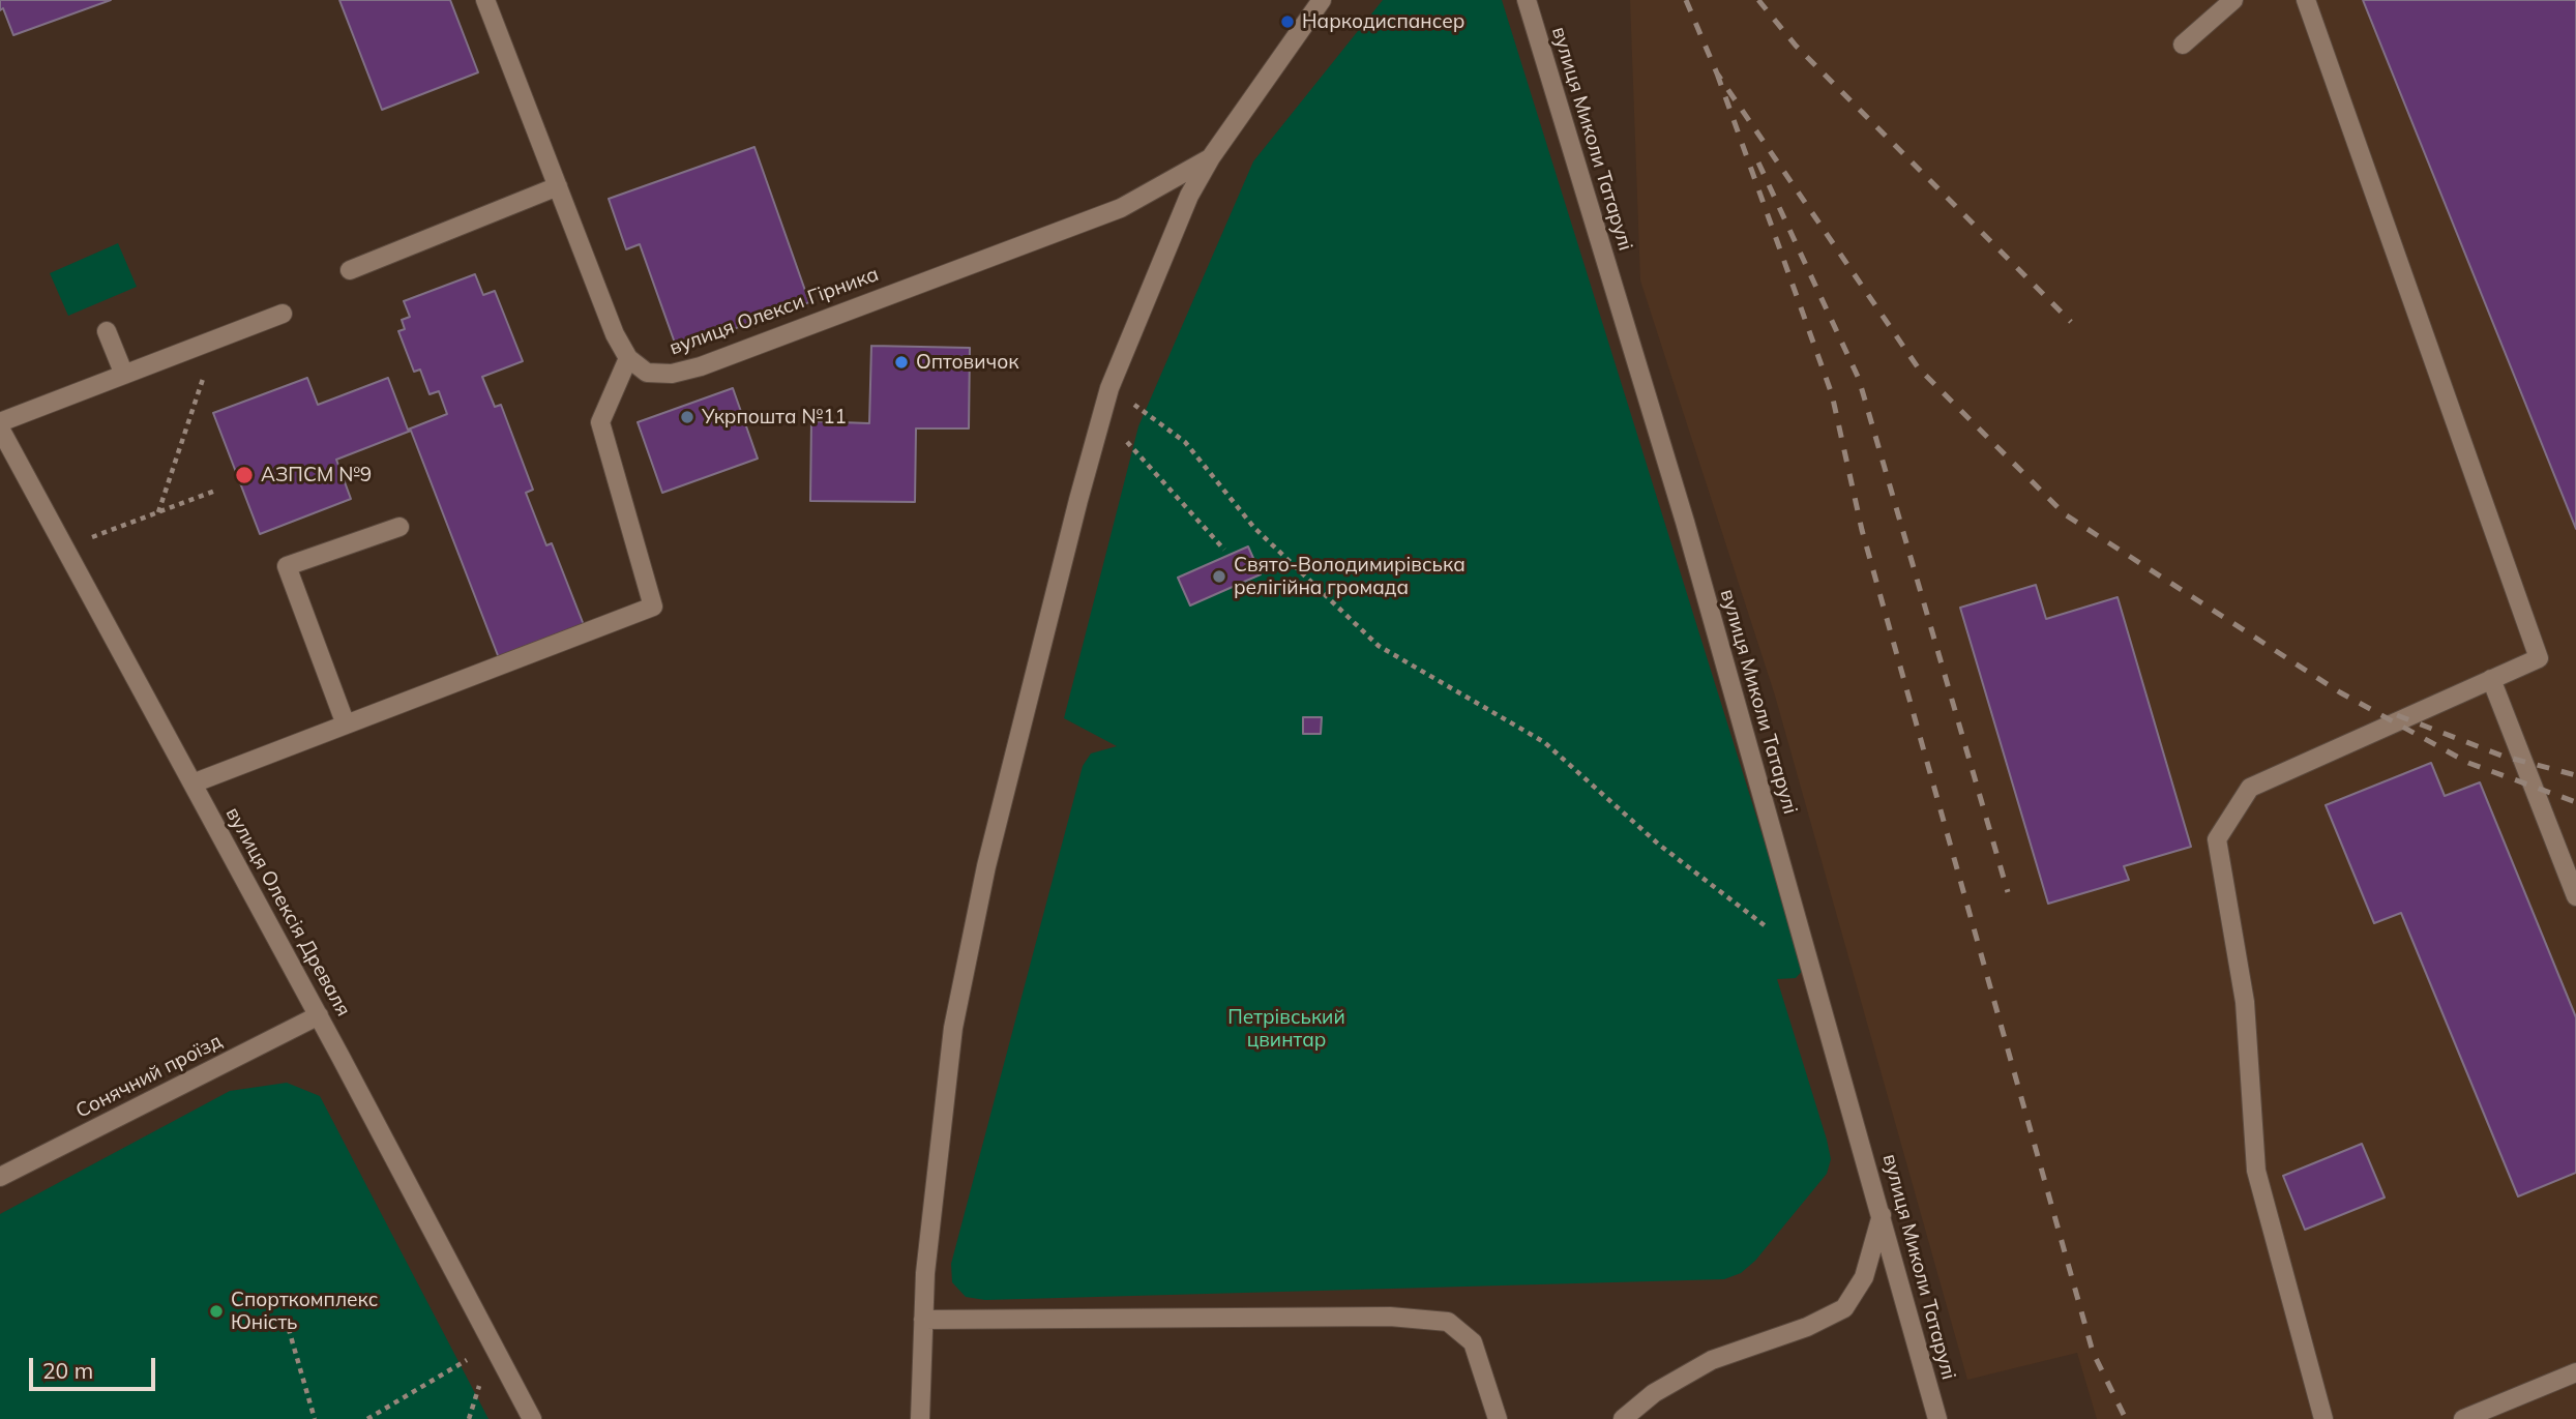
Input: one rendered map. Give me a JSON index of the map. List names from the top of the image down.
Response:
{
  "streets": {
    "street": [
      "вулиця Миколи Татарулі",
      "вулиця Олекси Гірника",
      "вулиця Олексія Древаля",
      "Сонячний проїзд"
    ]
  },
  "crossings": [
    ["вулиця Олексія Древаля", "Сонячний проїзд"]
  ],
  "parks": ["Петрівський цвинтар"],
  "places": [
    "Наркодиспансер",
    "Оптовичок",
    "Укрпошта №11",
    "АЗПСМ №9",
    "Свято-Володимирівська релігійна громада",
    "Cпорткомплекс Юність"
  ],
  "scale_bar": "20 m"
}
